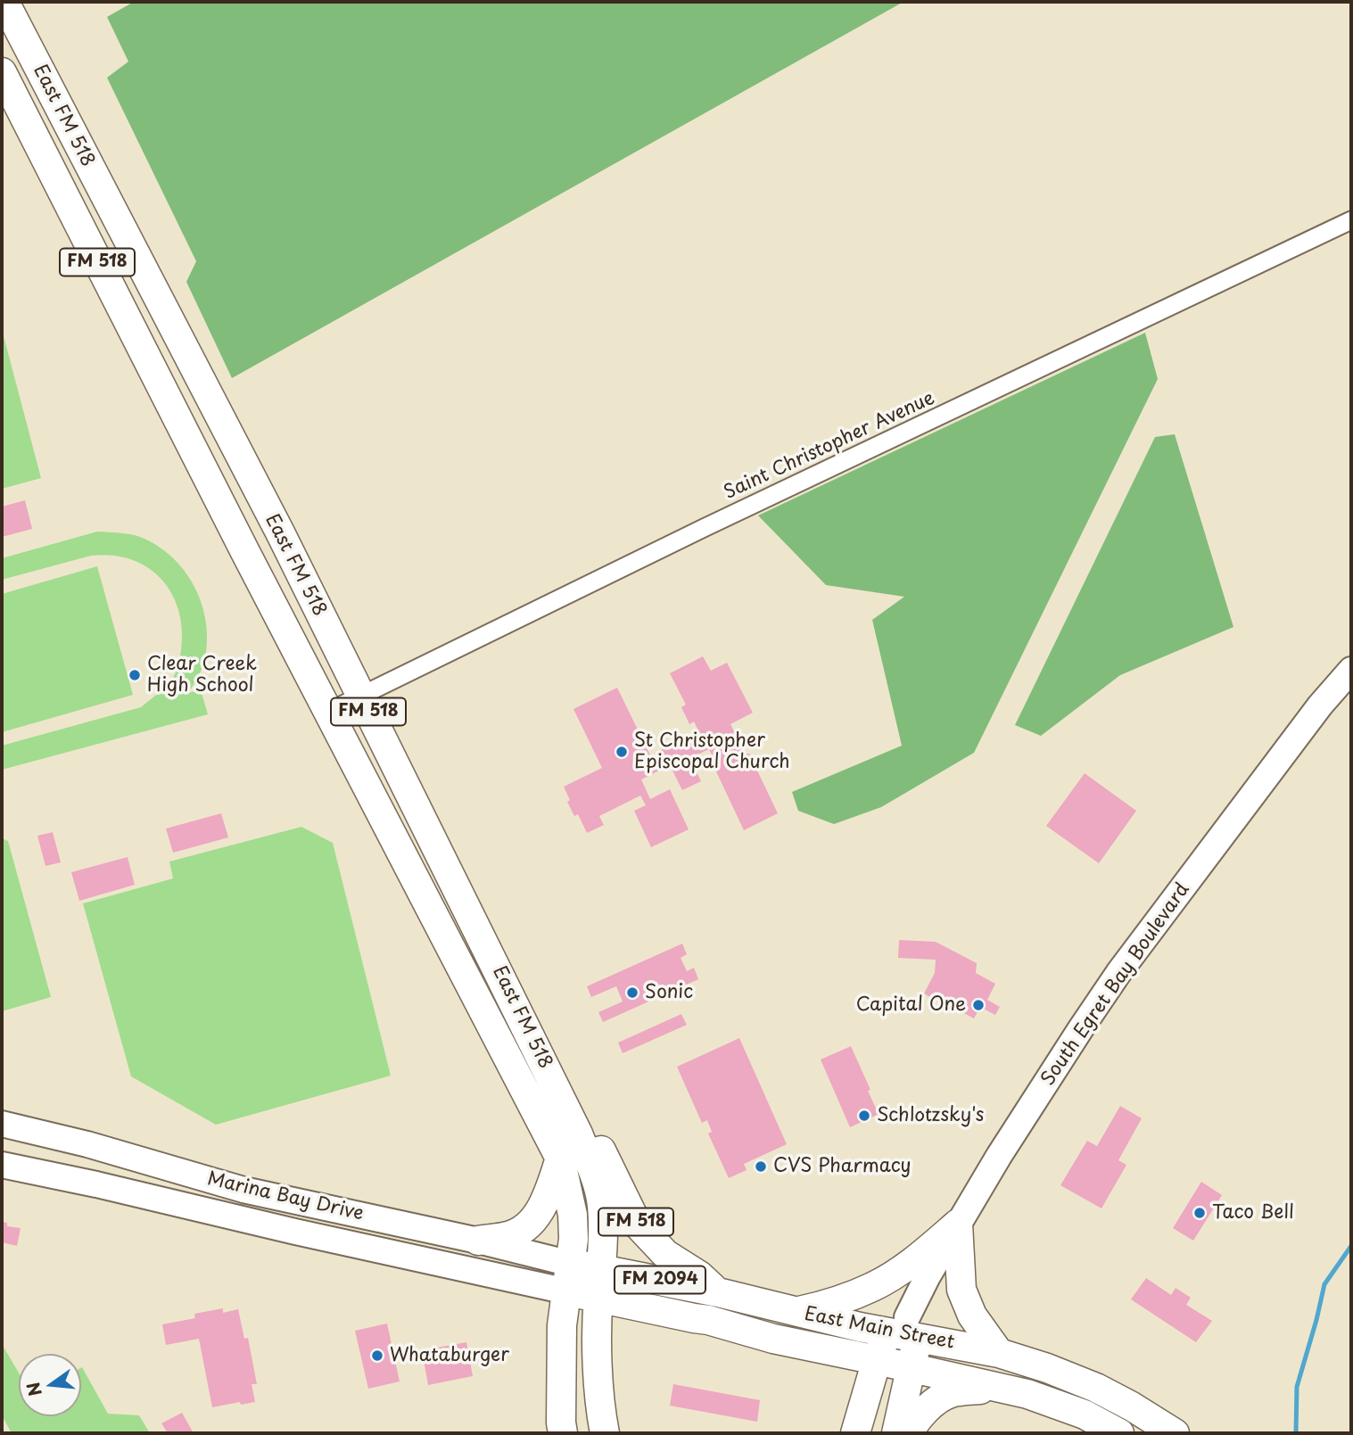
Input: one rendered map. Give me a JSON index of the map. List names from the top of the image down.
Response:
{
  "streets": {
    "main road": [
      "East FM 518",
      "FM 518",
      "South Egret Bay Boulevard",
      "Marina Bay Drive",
      "FM 2094",
      "East Main Street"
    ],
    "street": ["Saint Christopher Avenue"]
  },
  "crossings": [
    ["East FM 518", "FM 518"],
    ["East FM 518", "Saint Christopher Avenue"],
    ["East FM 518", "East Main Street"],
    ["FM 518", "Marina Bay Drive"],
    ["FM 518", "East Main Street"],
    ["South Egret Bay Boulevard", "East Main Street"],
    ["Marina Bay Drive", "East Main Street"]
  ],
  "places": [
    "Clear Creek High School",
    "St Christopher Episcopal Church",
    "Sonic",
    "Capital One",
    "Schlotzsky's",
    "CVS Pharmacy",
    "Taco Bell",
    "Whataburger"
  ],
  "north": "left"
}
